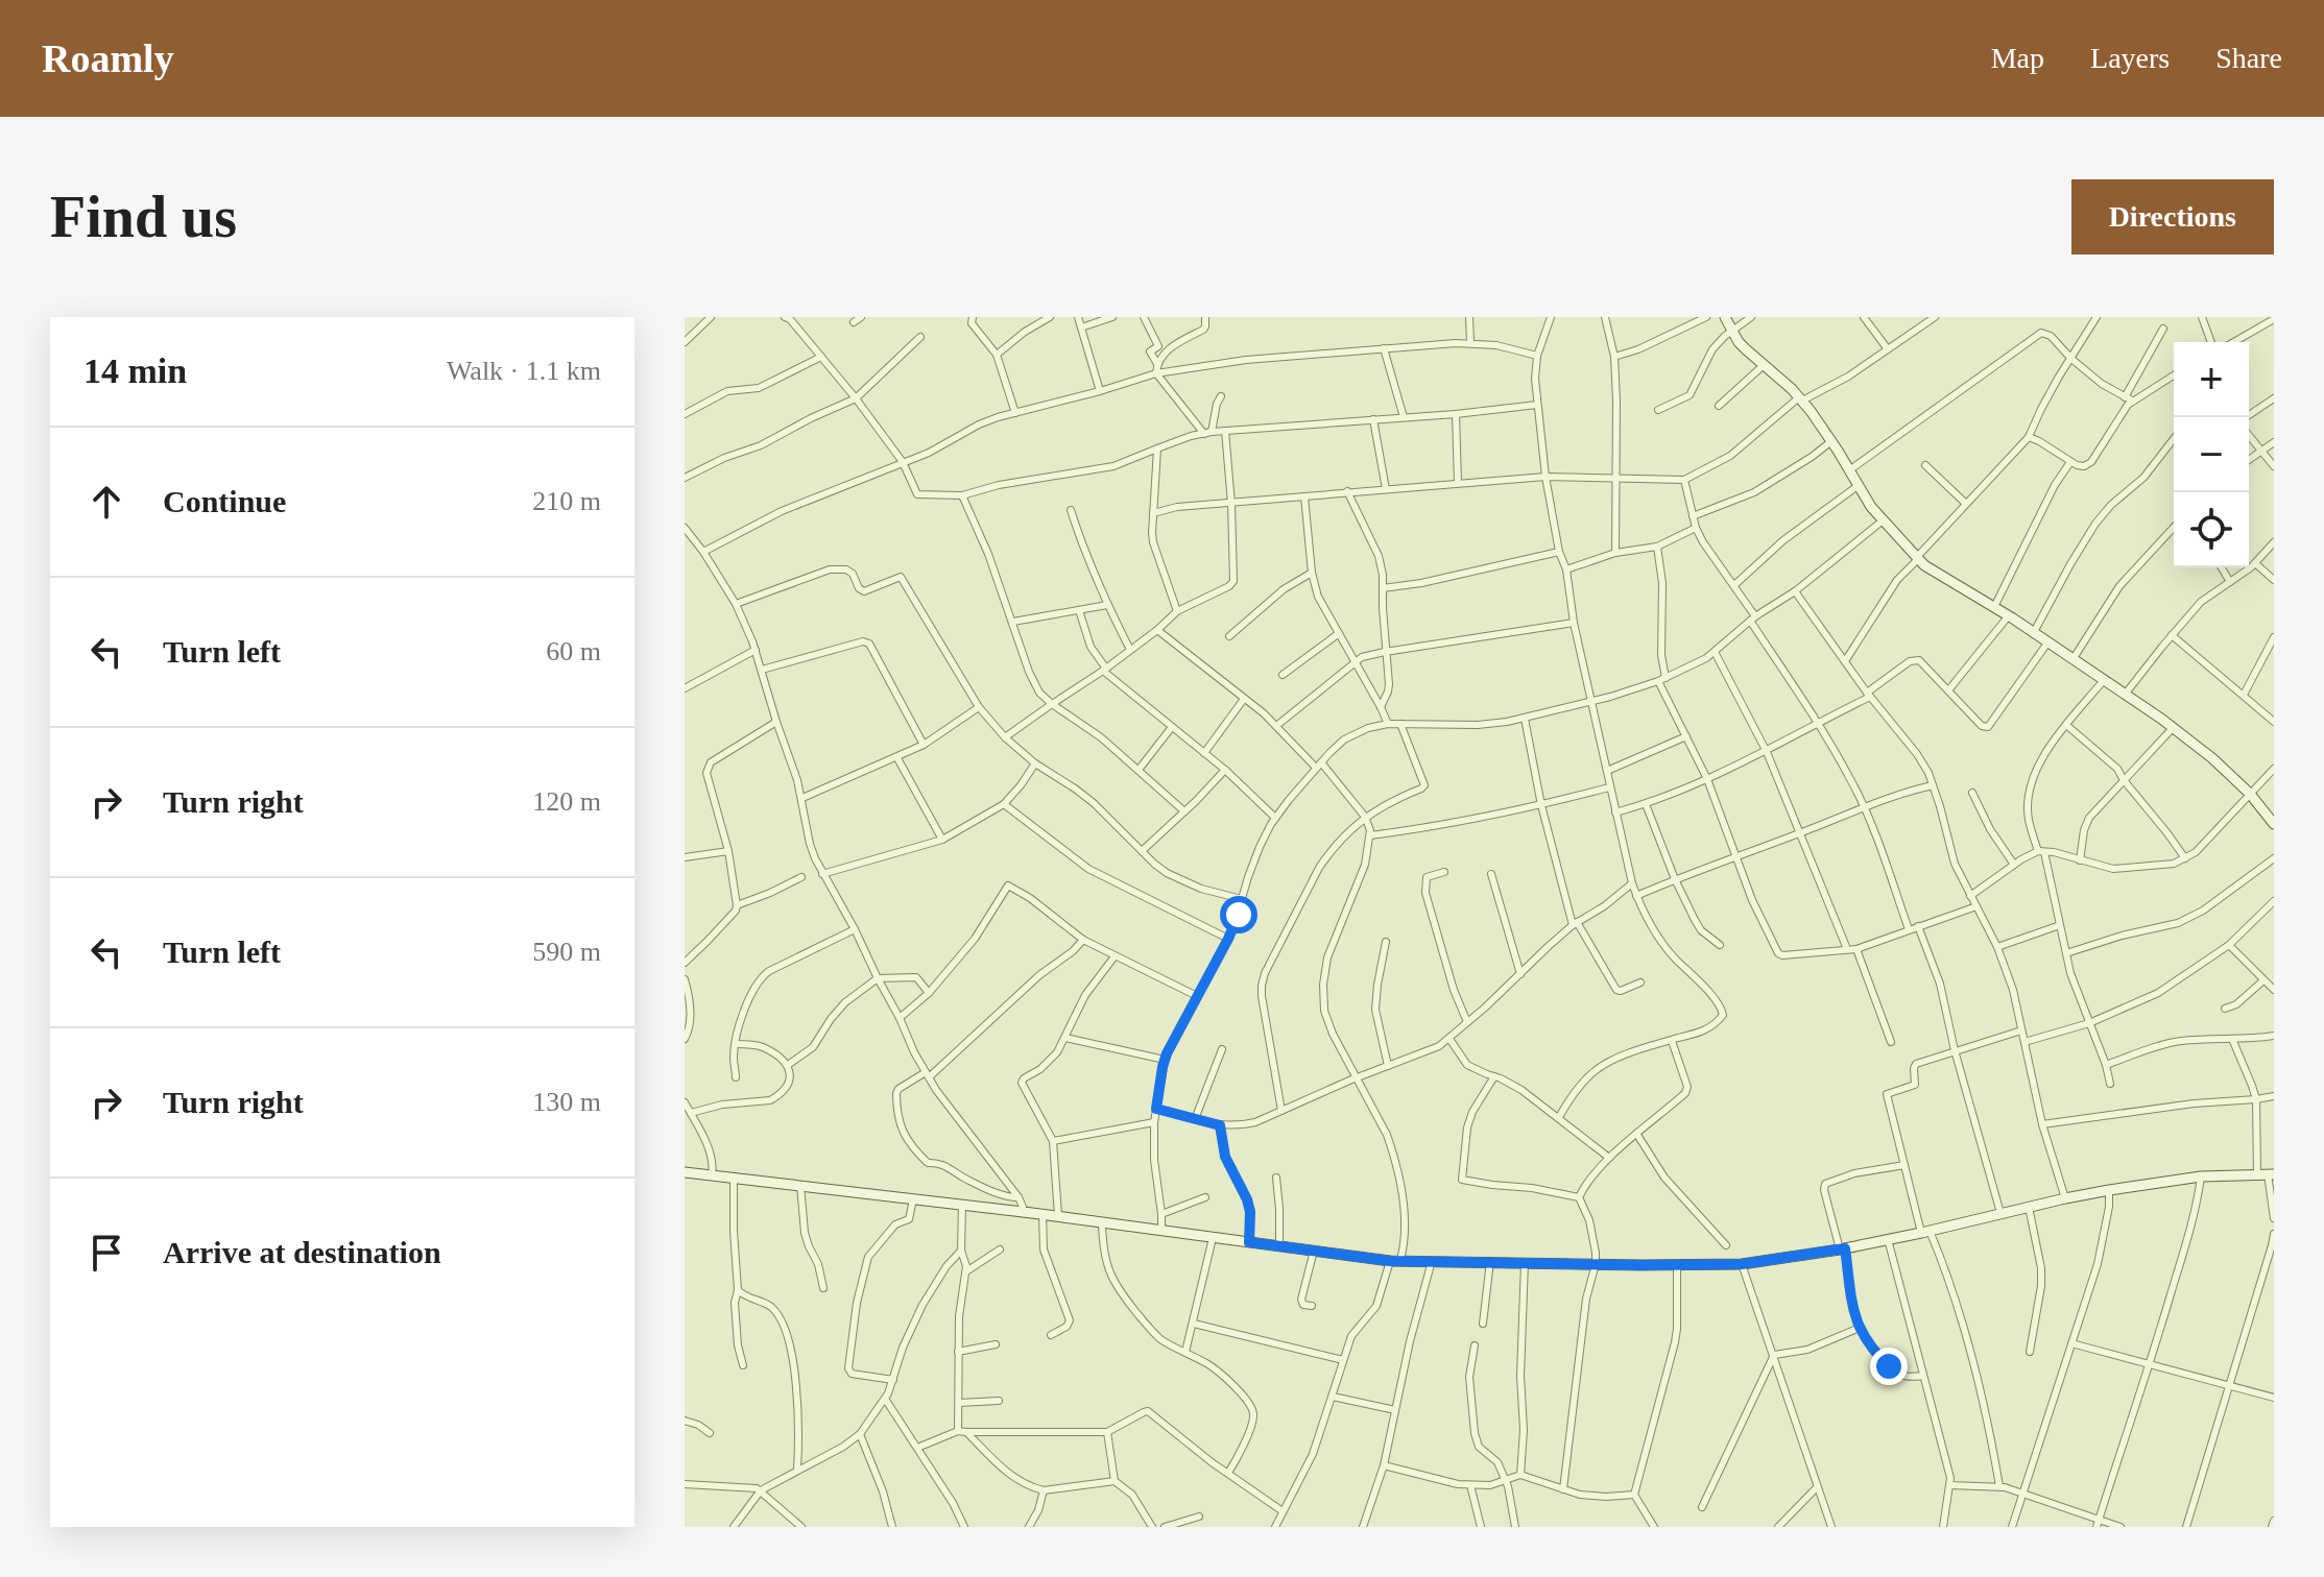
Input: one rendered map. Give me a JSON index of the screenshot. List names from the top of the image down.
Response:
{
  "page": {
    "header": "Roamly",
    "nav": ["Map", "Layers", "Share"],
    "buttons": "Directions",
    "title": "Find us",
    "heading": ["14 min", "Walk · 1.1 km"],
    "map_buttons": ["+", "−"],
    "list": [
      ["Continue", "210 m"],
      ["Turn left", "60 m"],
      ["Turn right", "120 m"],
      ["Turn left", "590 m"],
      ["Turn right", "130 m"],
      "Arrive at destination"
    ]
  }
}
